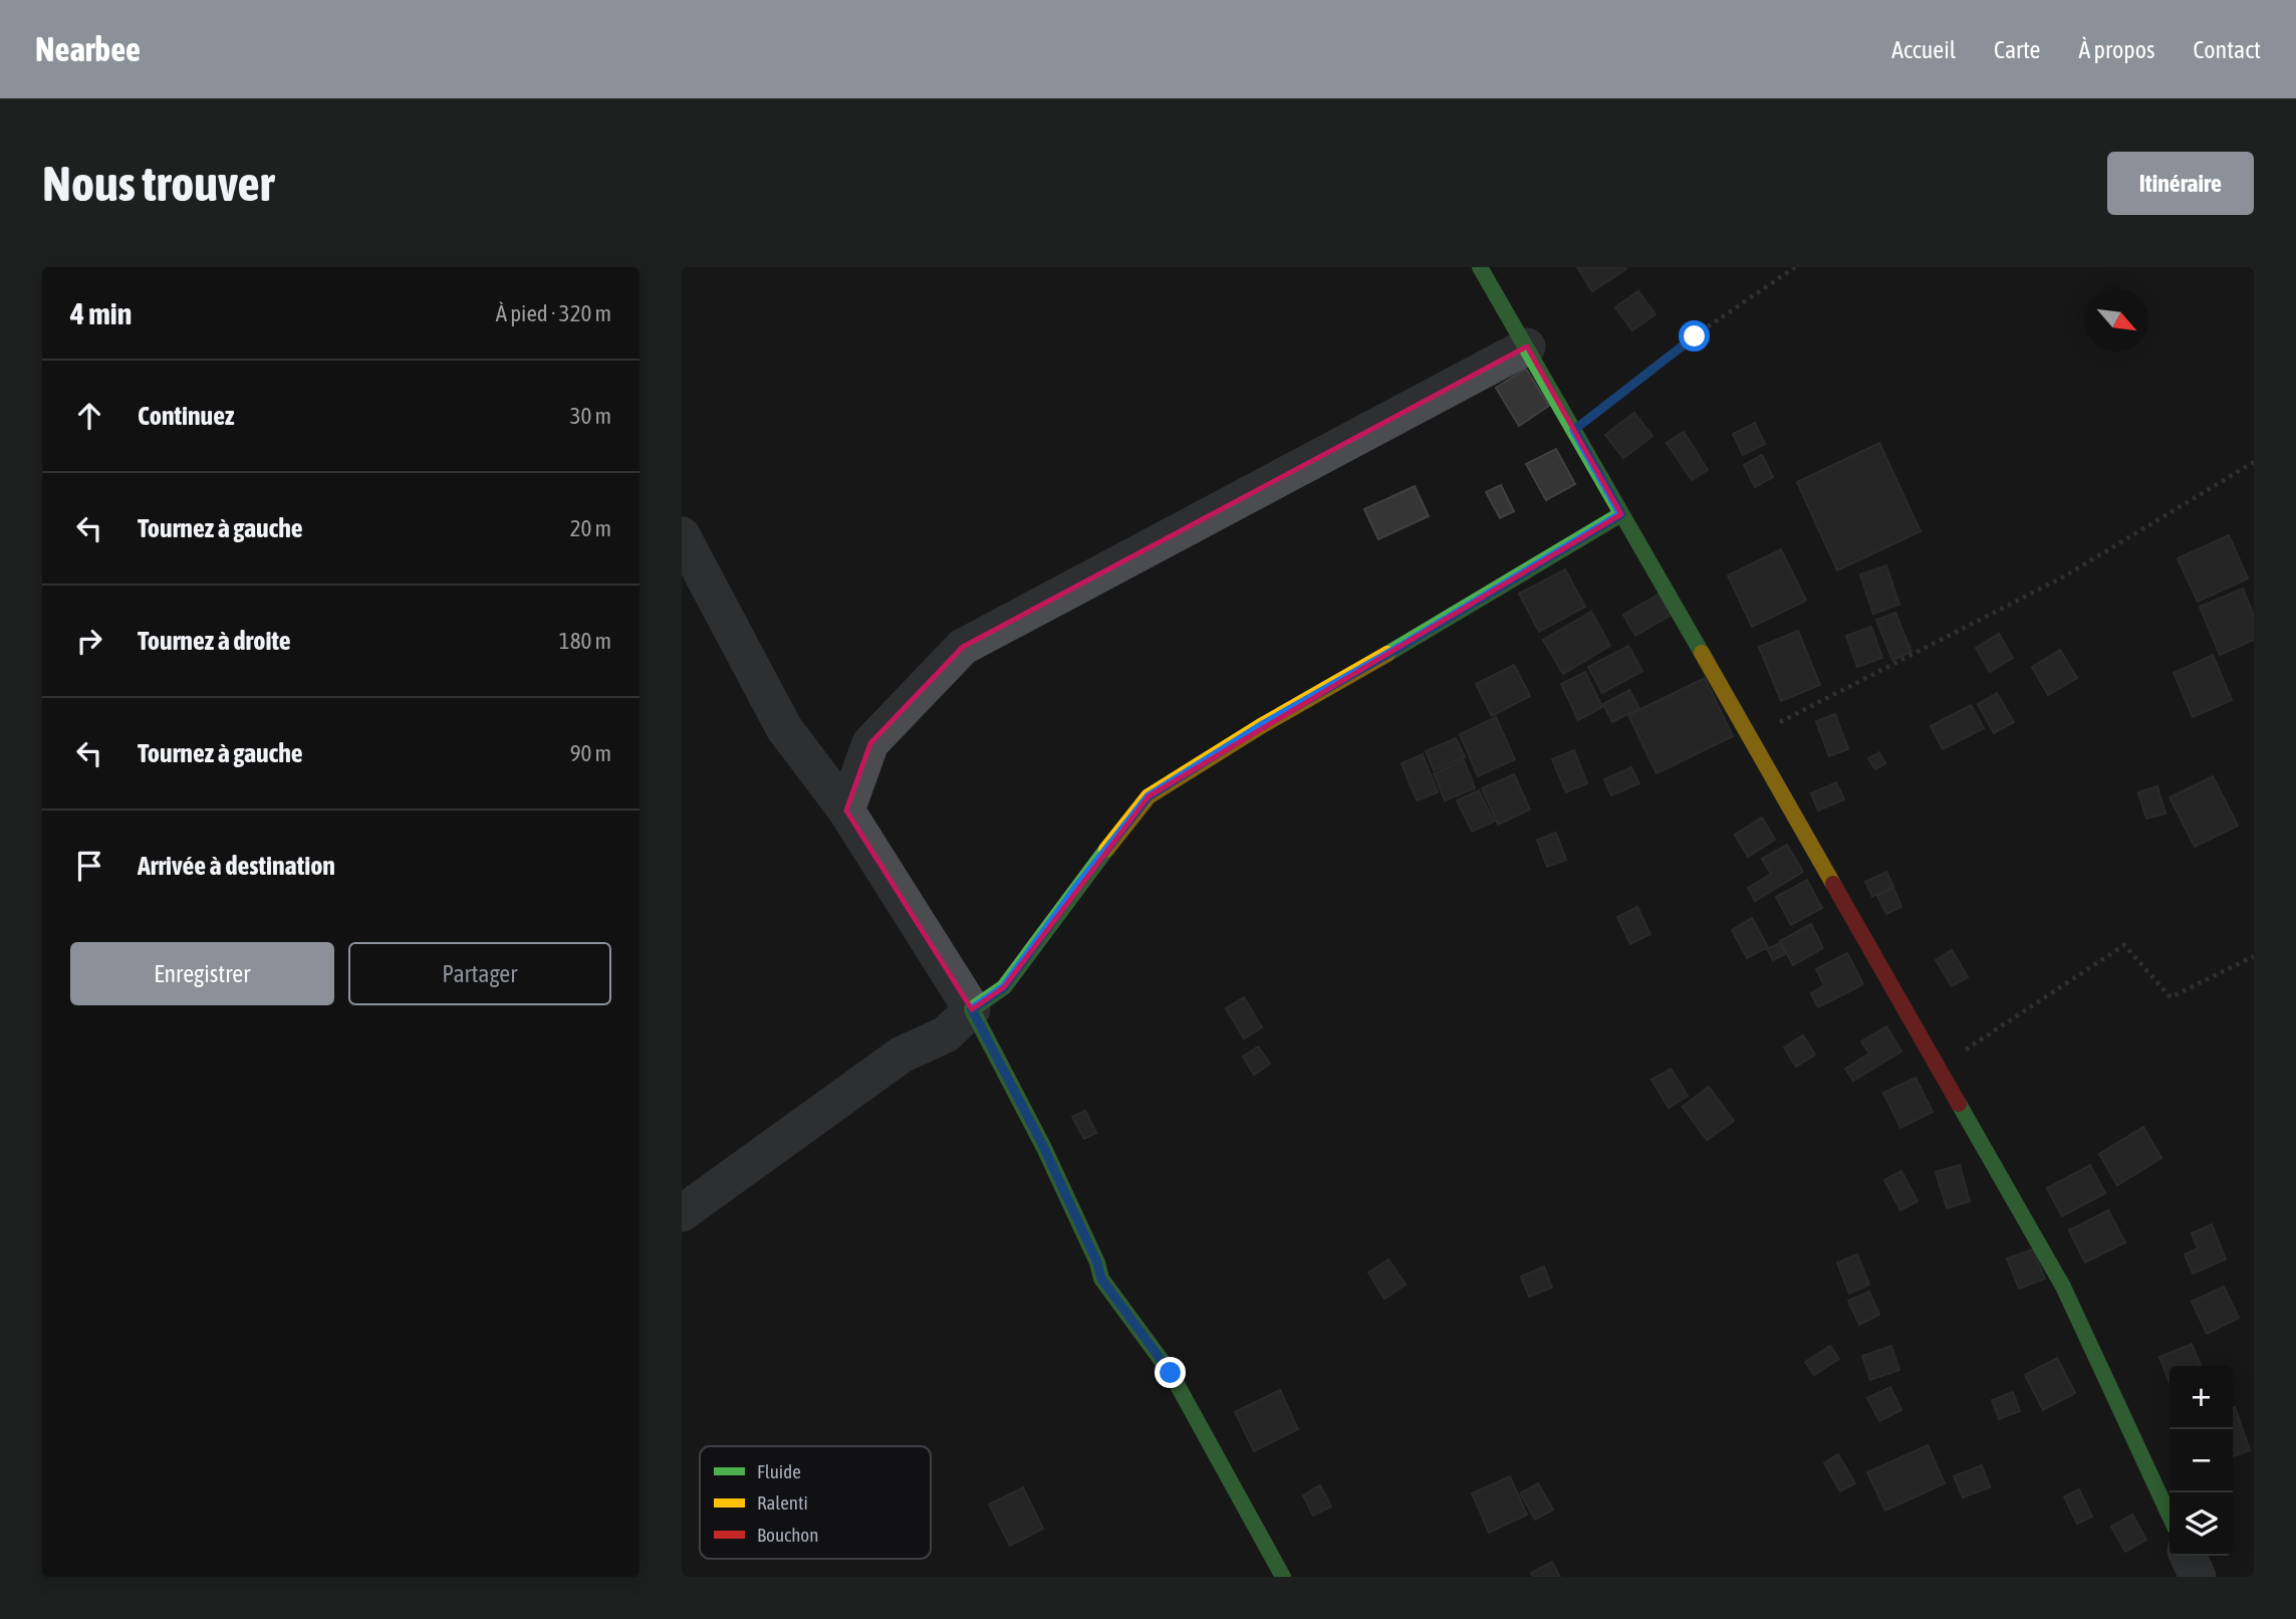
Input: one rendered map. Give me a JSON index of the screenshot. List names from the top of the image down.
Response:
{
  "legend": ["Fluide", "Ralenti", "Bouchon"],
  "north": "bottom right",
  "page": {
    "header": "Nearbee",
    "nav": [
      "Accueil",
      "Carte",
      "À propos",
      "Contact"
    ],
    "buttons": [
      "Itinéraire",
      ["Enregistrer", "Partager"]
    ],
    "title": "Nous trouver",
    "heading": ["4 min", "À pied · 320 m"],
    "list": [
      ["Continuez", "30 m"],
      ["Tournez à gauche", "20 m"],
      ["Tournez à droite", "180 m"],
      ["Tournez à gauche", "90 m"],
      "Arrivée à destination"
    ],
    "map_buttons": ["+", "−"]
  }
}
